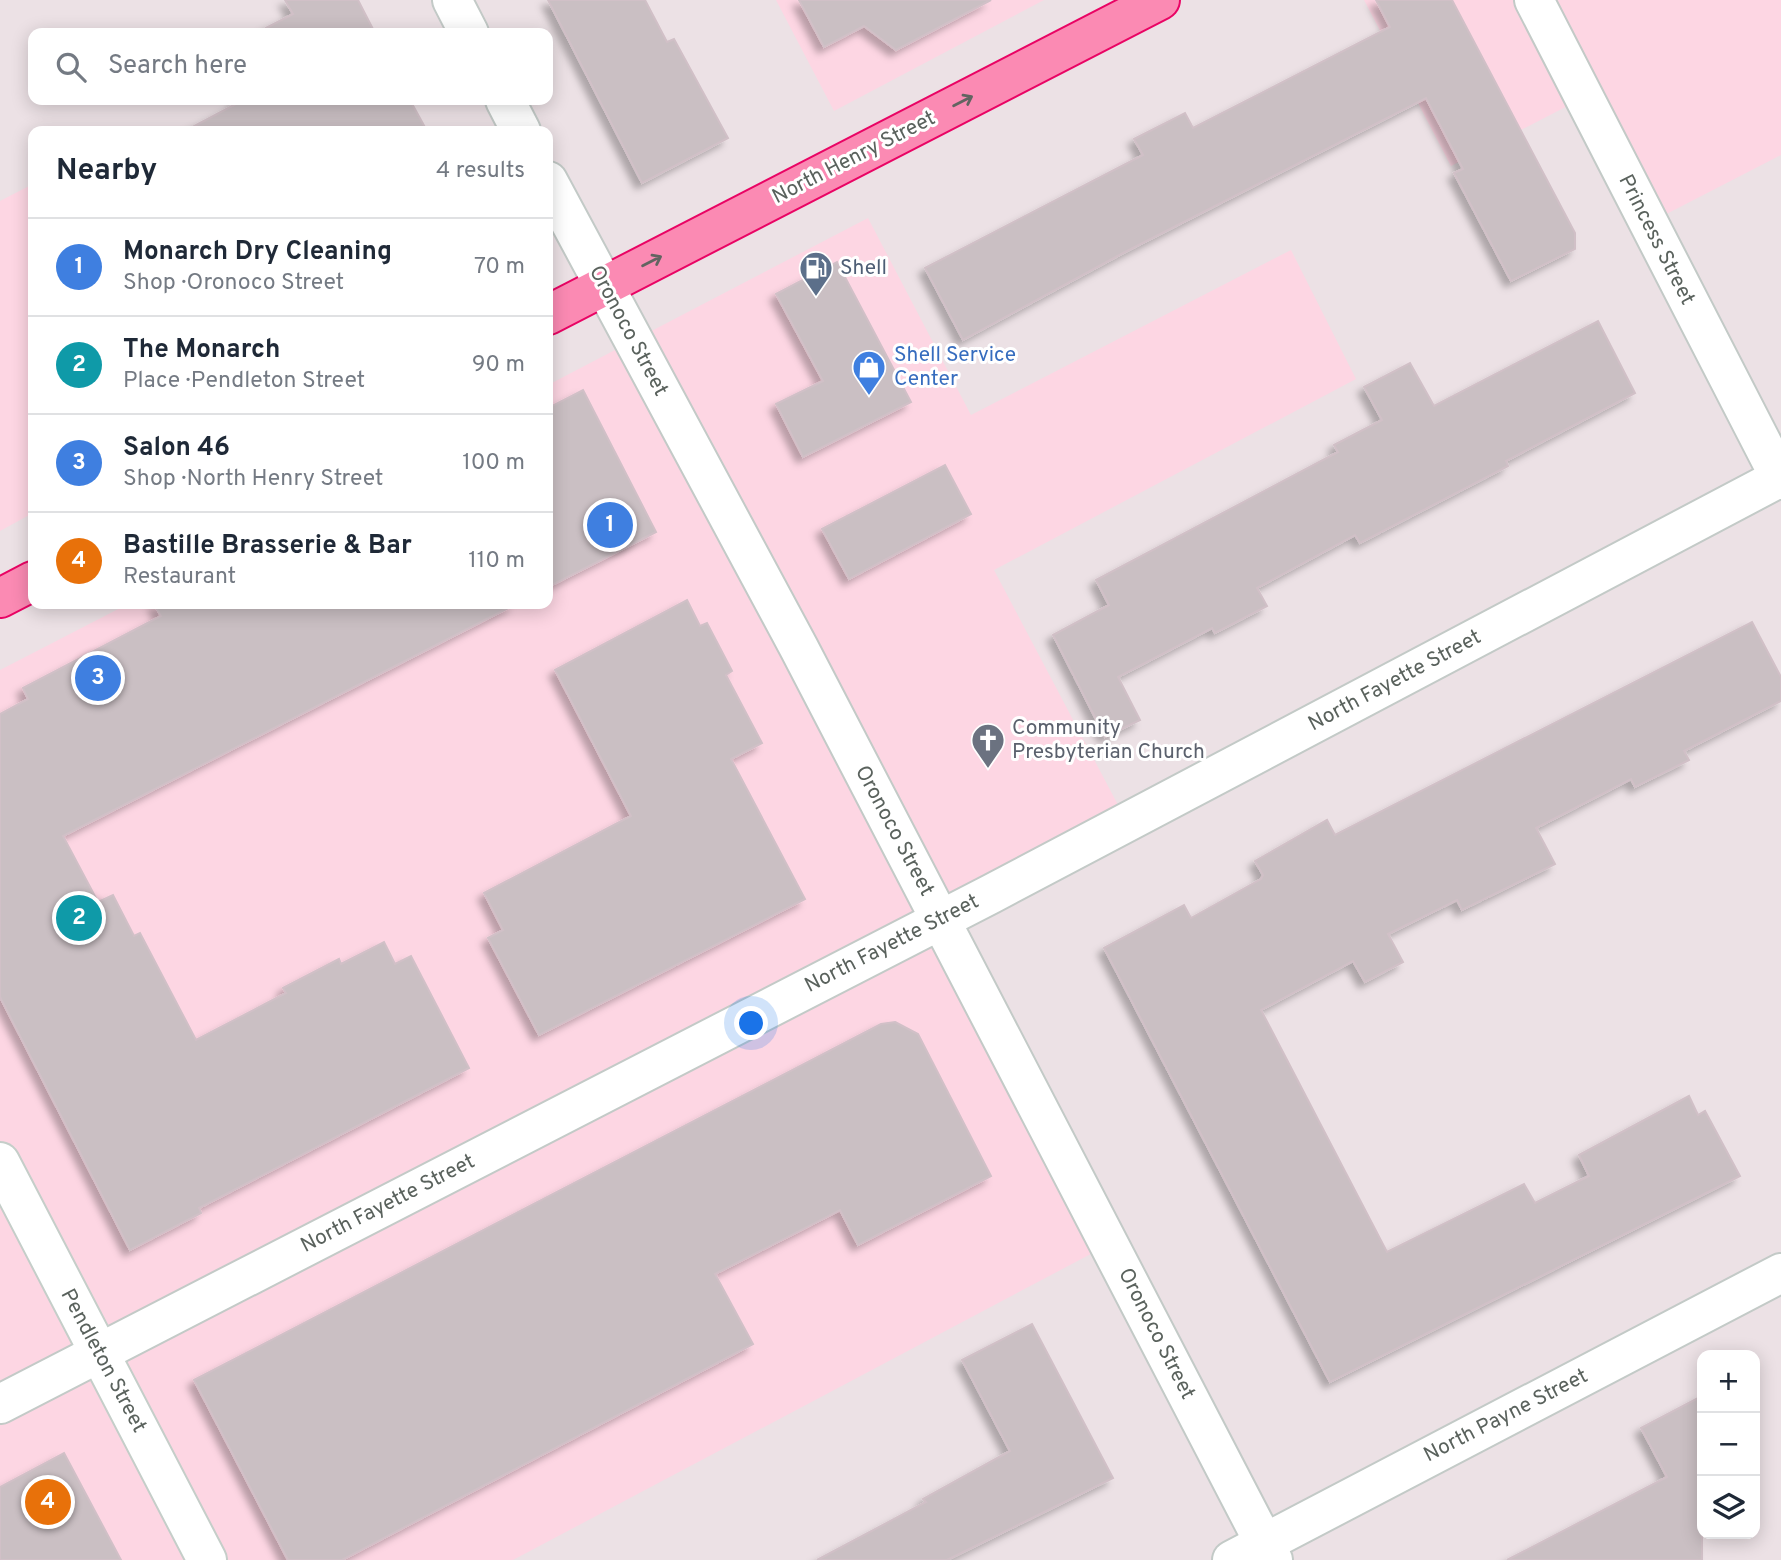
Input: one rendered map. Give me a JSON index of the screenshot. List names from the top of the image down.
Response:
{
  "streets": {
    "highway": ["North Henry Street"],
    "street": [
      "Princess Street",
      "Oronoco Street",
      "North Fayette Street",
      "Pendleton Street",
      "North Payne Street"
    ]
  },
  "crossings": [
    ["North Henry Street", "Oronoco Street"],
    ["Princess Street", "North Fayette Street"],
    ["Oronoco Street", "North Fayette Street"],
    ["Oronoco Street", "North Payne Street"],
    ["North Fayette Street", "Pendleton Street"]
  ],
  "one_way": ["North Henry Street"],
  "places": {
    "fuel station": ["Shell"],
    "shop": ["Shell Service Center"],
    "church": ["Community Presbyterian Church"]
  },
  "page": {
    "search": "Search here",
    "heading": ["Nearby", "4 results"],
    "list": [
      {
        "mark": "1",
        "name": "Monarch Dry Cleaning",
        "note": "Shop · Oronoco Street",
        "value": "70 m"
      },
      {
        "mark": "2",
        "name": "The Monarch",
        "note": "Place · Pendleton Street",
        "value": "90 m"
      },
      {
        "mark": "3",
        "name": "Salon 46",
        "note": "Shop · North Henry Street",
        "value": "100 m"
      },
      {
        "mark": "4",
        "name": "Bastille Brasserie & Bar",
        "note": "Restaurant",
        "value": "110 m"
      }
    ],
    "pins": [
      "1",
      "3",
      "2",
      "4"
    ],
    "map_buttons": ["+", "−"]
  }
}
